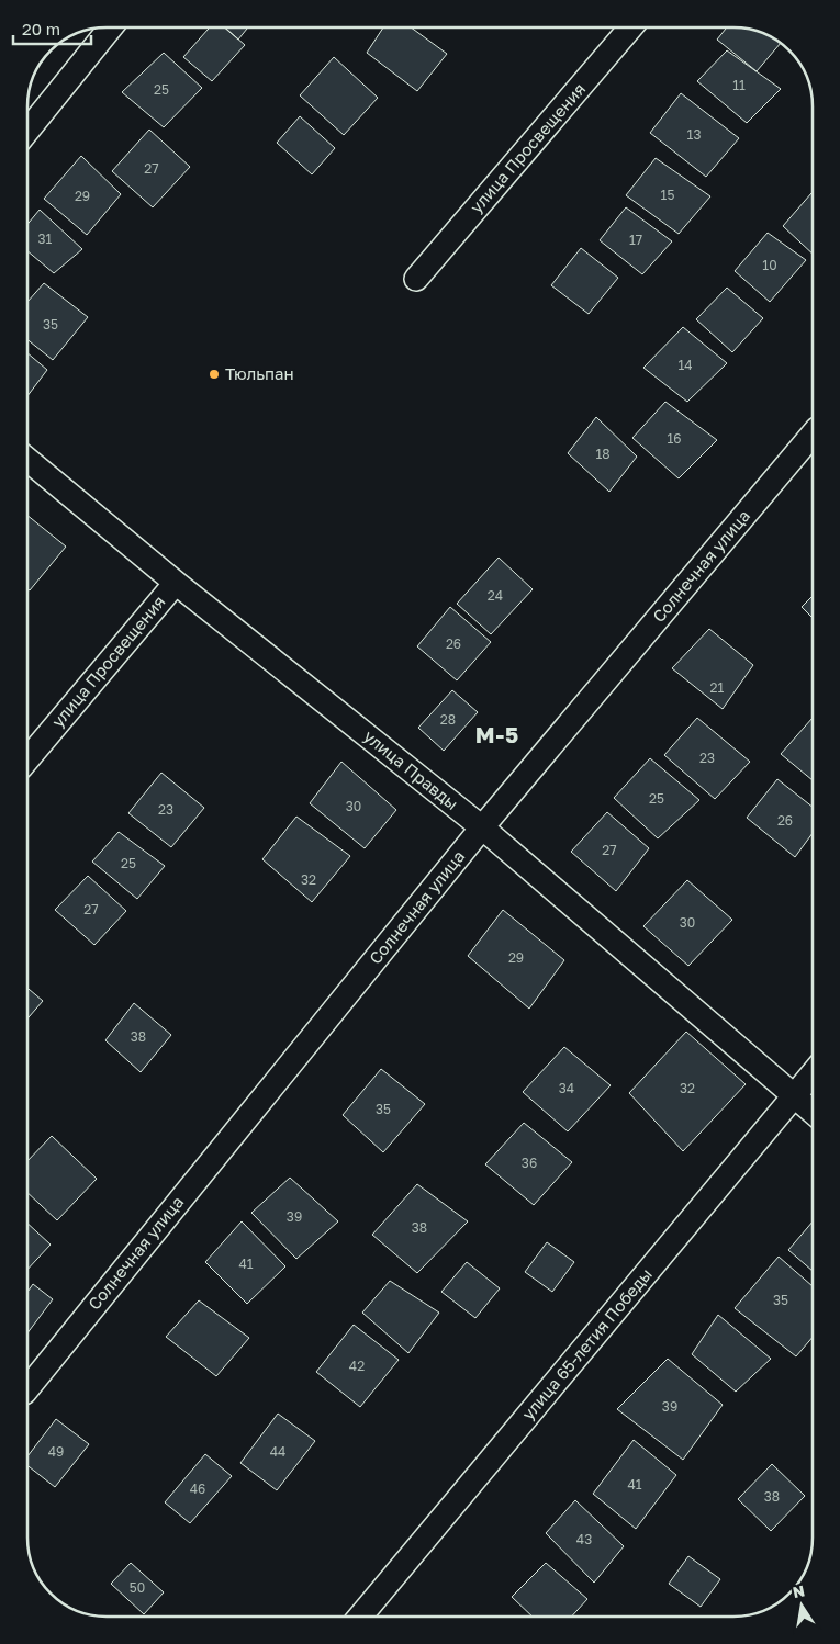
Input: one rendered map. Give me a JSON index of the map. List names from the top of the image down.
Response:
{
  "streets": {
    "street": [
      "улица Просвещения",
      "Солнечная улица",
      "улица Правды",
      "улица 65-летия Победы"
    ]
  },
  "crossings": [
    ["улица Просвещения", "улица Правды"],
    ["Солнечная улица", "улица Правды"],
    ["улица Правды", "улица 65-летия Победы"]
  ],
  "districts": ["М-5"],
  "places": ["Тюльпан"],
  "house_numbers": [
    "11",
    "25",
    "13",
    "27",
    "15",
    "29",
    "31",
    "17",
    "10",
    "35",
    "14",
    "16",
    "18",
    "24",
    "26",
    "21",
    "28",
    "23",
    "25",
    "30",
    "23",
    "26",
    "27",
    "25",
    "32",
    "27",
    "30",
    "29",
    "38",
    "34",
    "32",
    "35",
    "36",
    "39",
    "38",
    "41",
    "35",
    "42",
    "39",
    "49",
    "44",
    "41",
    "46",
    "38",
    "43",
    "50"
  ],
  "scale_bar": "20 m",
  "north": "top"
}
